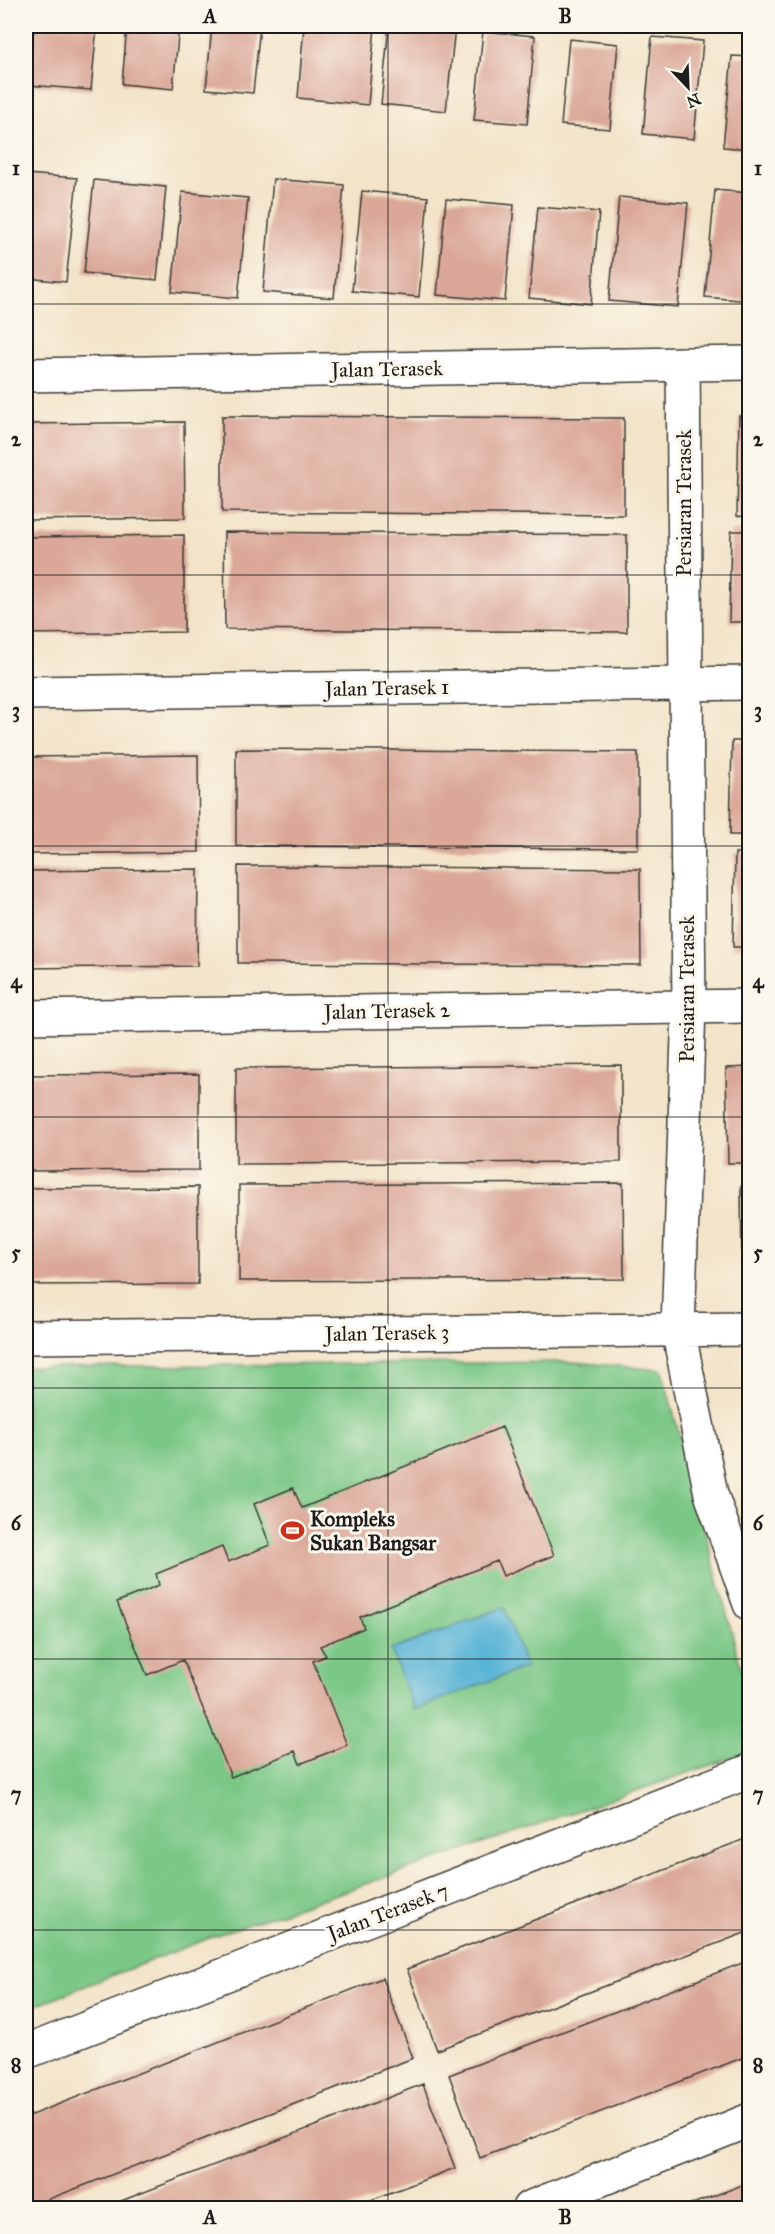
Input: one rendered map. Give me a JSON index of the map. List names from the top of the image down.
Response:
{
  "streets": {
    "street": [
      "Jalan Terasek",
      "Persiaran Terasek",
      "Jalan Terasek 1",
      "Jalan Terasek 2",
      "Jalan Terasek 3",
      "Jalan Terasek 7"
    ]
  },
  "crossings": [
    ["Jalan Terasek", "Persiaran Terasek"],
    ["Persiaran Terasek", "Jalan Terasek 1"],
    ["Persiaran Terasek", "Jalan Terasek 2"],
    ["Persiaran Terasek", "Jalan Terasek 3"]
  ],
  "places": {
    "sports": ["Kompleks Sukan Bangsar"]
  },
  "north": "bottom right",
  "grid": {
    "columns": ["A", "B"],
    "rows": [
      "1",
      "2",
      "3",
      "4",
      "5",
      "6",
      "7",
      "8"
    ]
  }
}
